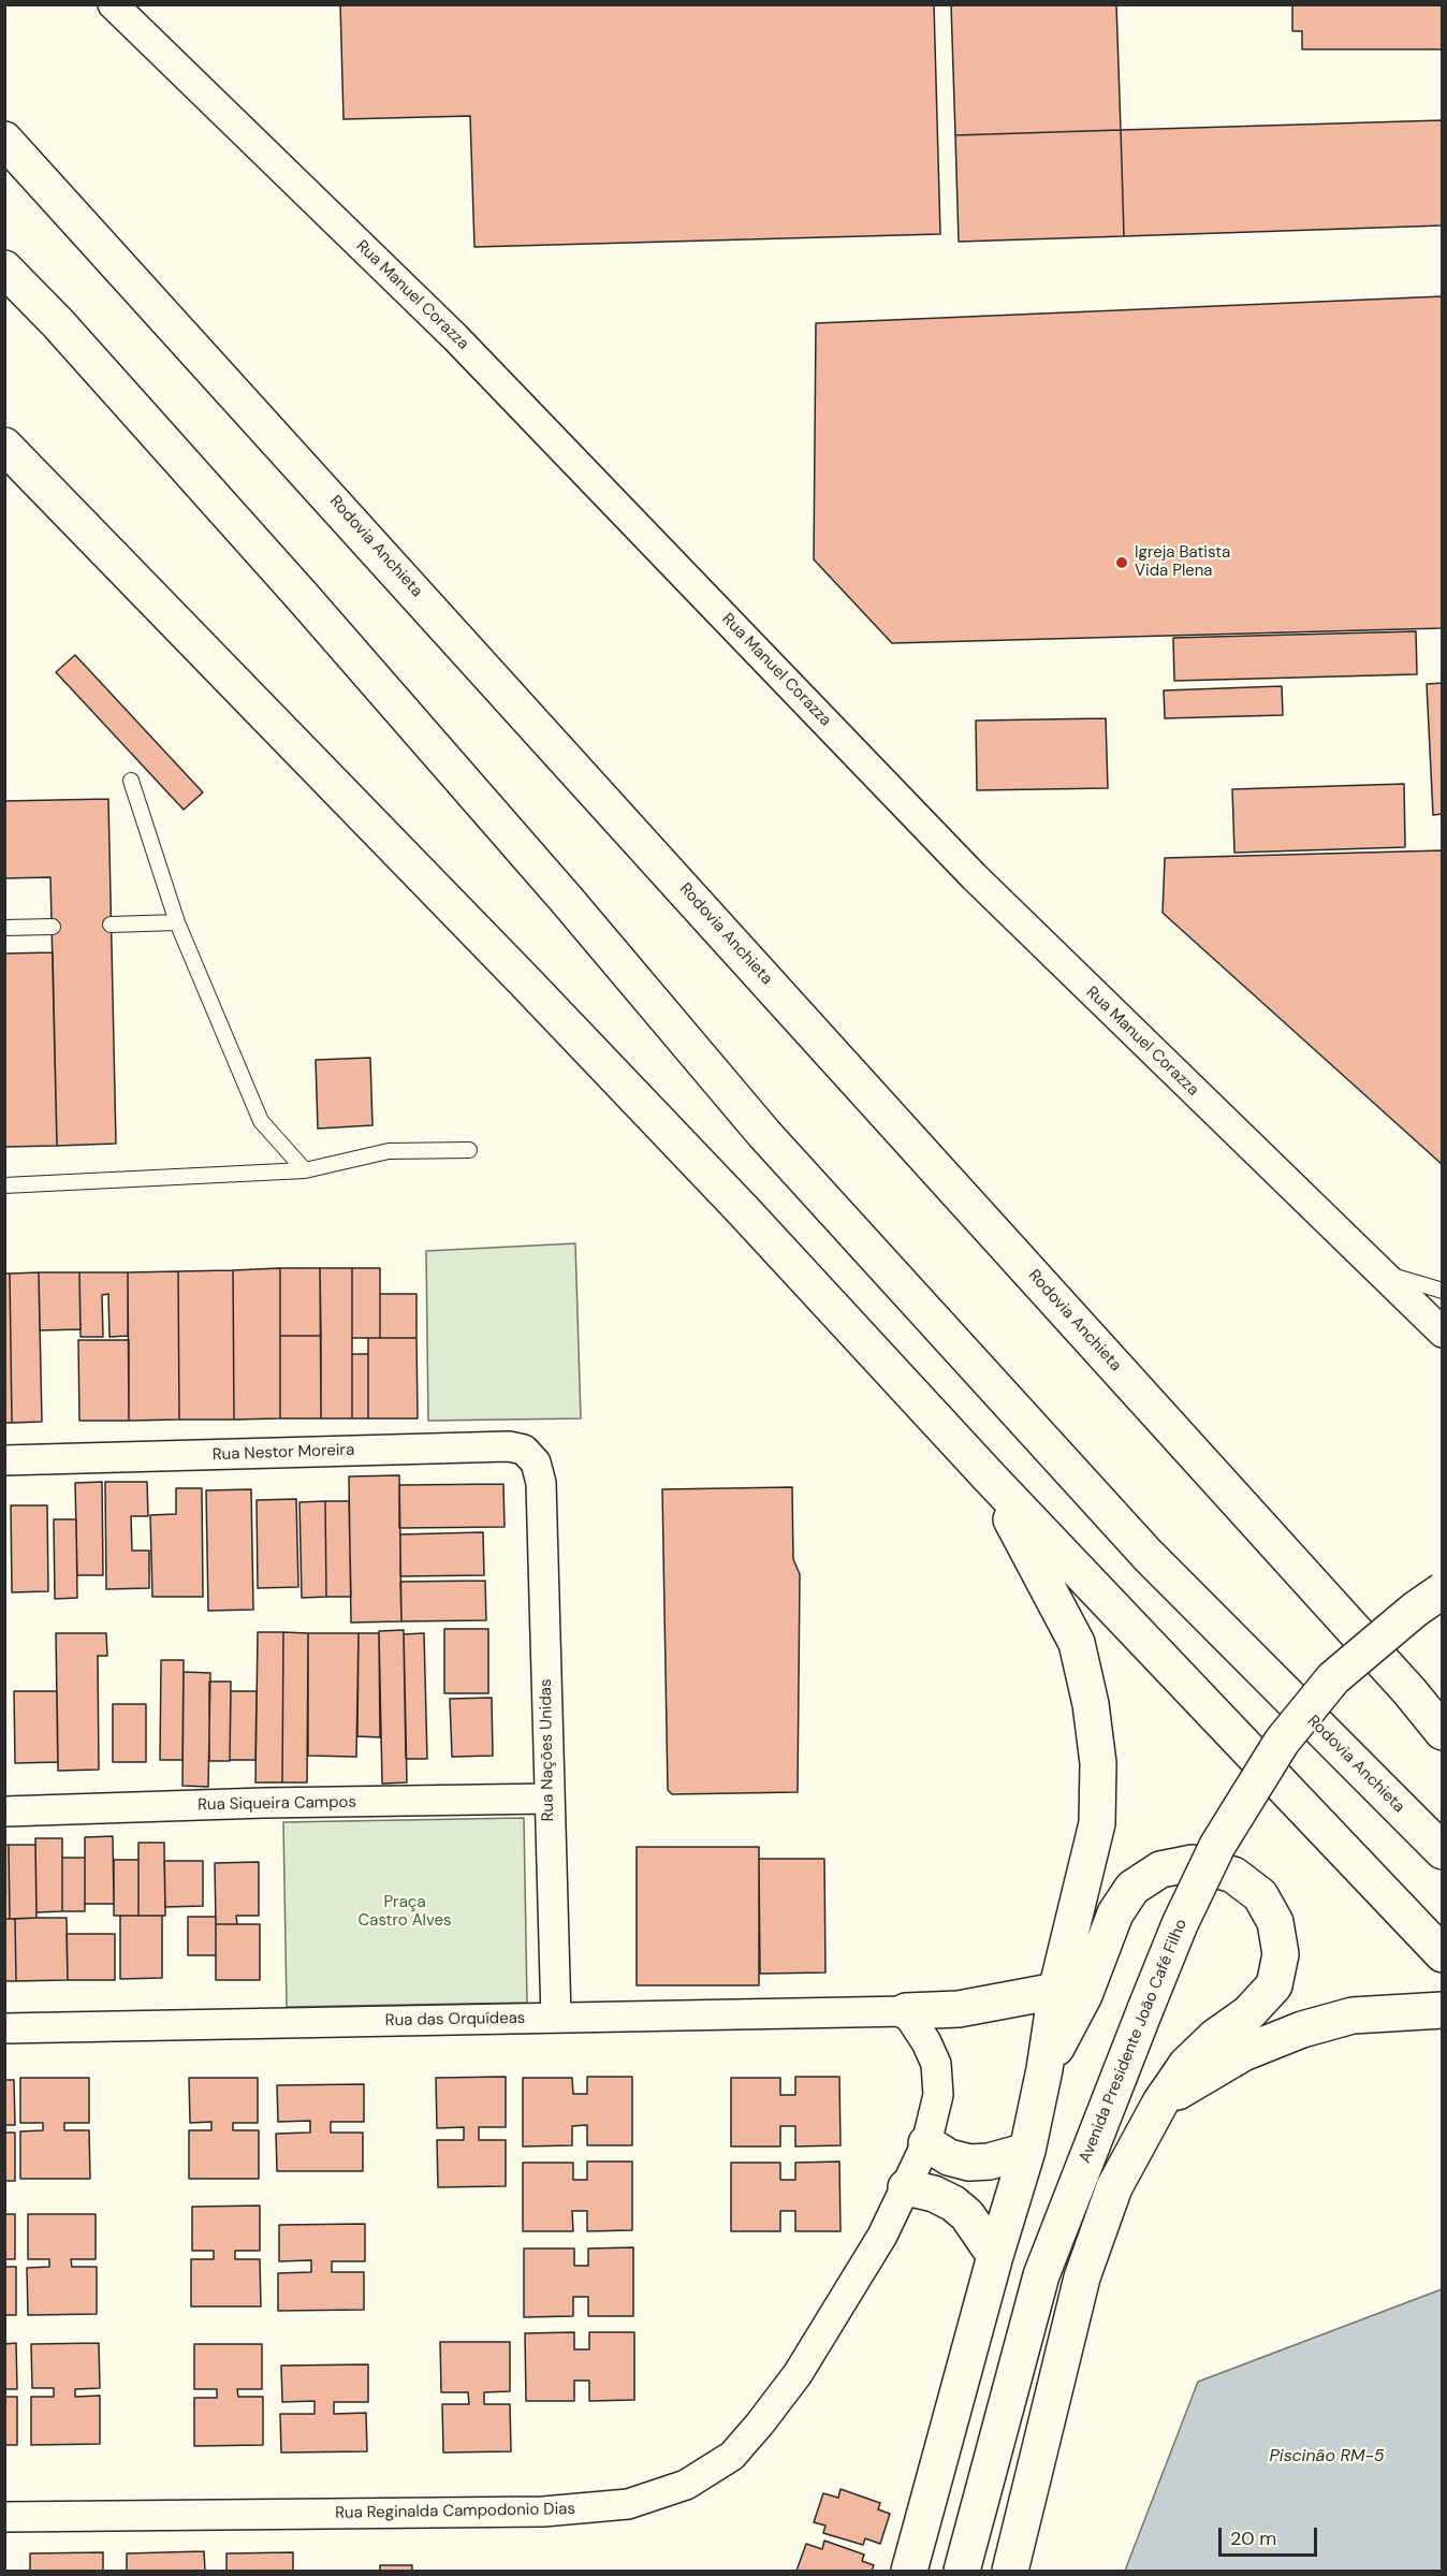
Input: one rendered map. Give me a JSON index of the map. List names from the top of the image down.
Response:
{
  "streets": {
    "main road": ["Rodovia Anchieta", "Avenida Presidente João Café Filho"],
    "street": [
      "Rua Manuel Corazza",
      "Rua Nestor Moreira",
      "Rua Nações Unidas",
      "Rua Siqueira Campos",
      "Rua das Orquídeas",
      "Rua Reginalda Campodonio Dias"
    ]
  },
  "crossings": [
    ["Rua Nestor Moreira", "Rua Nações Unidas"],
    ["Rua Nações Unidas", "Rua Siqueira Campos"],
    ["Rua Nações Unidas", "Rua das Orquídeas"],
    ["Rua das Orquídeas", "Rua Reginalda Campodonio Dias"]
  ],
  "water": ["Piscinão RM-5"],
  "parks": ["Praça Castro Alves"],
  "places": ["Igreja Batista Vida Plena"],
  "scale_bar": "20 m"
}
